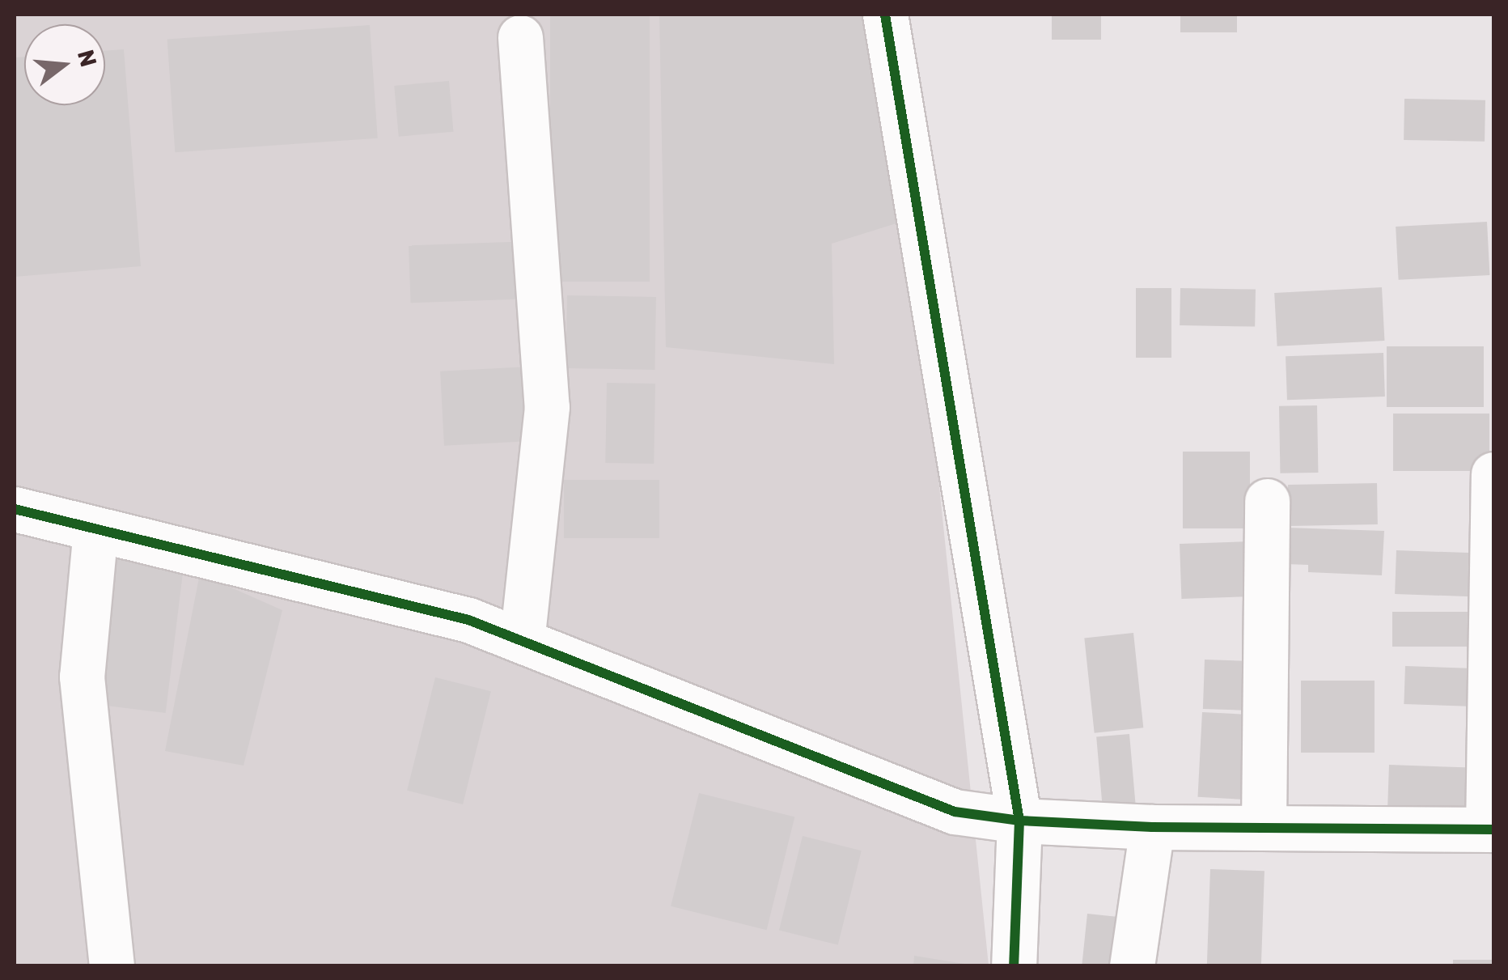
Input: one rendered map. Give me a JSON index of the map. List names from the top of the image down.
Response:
{
  "north": "right"
}
